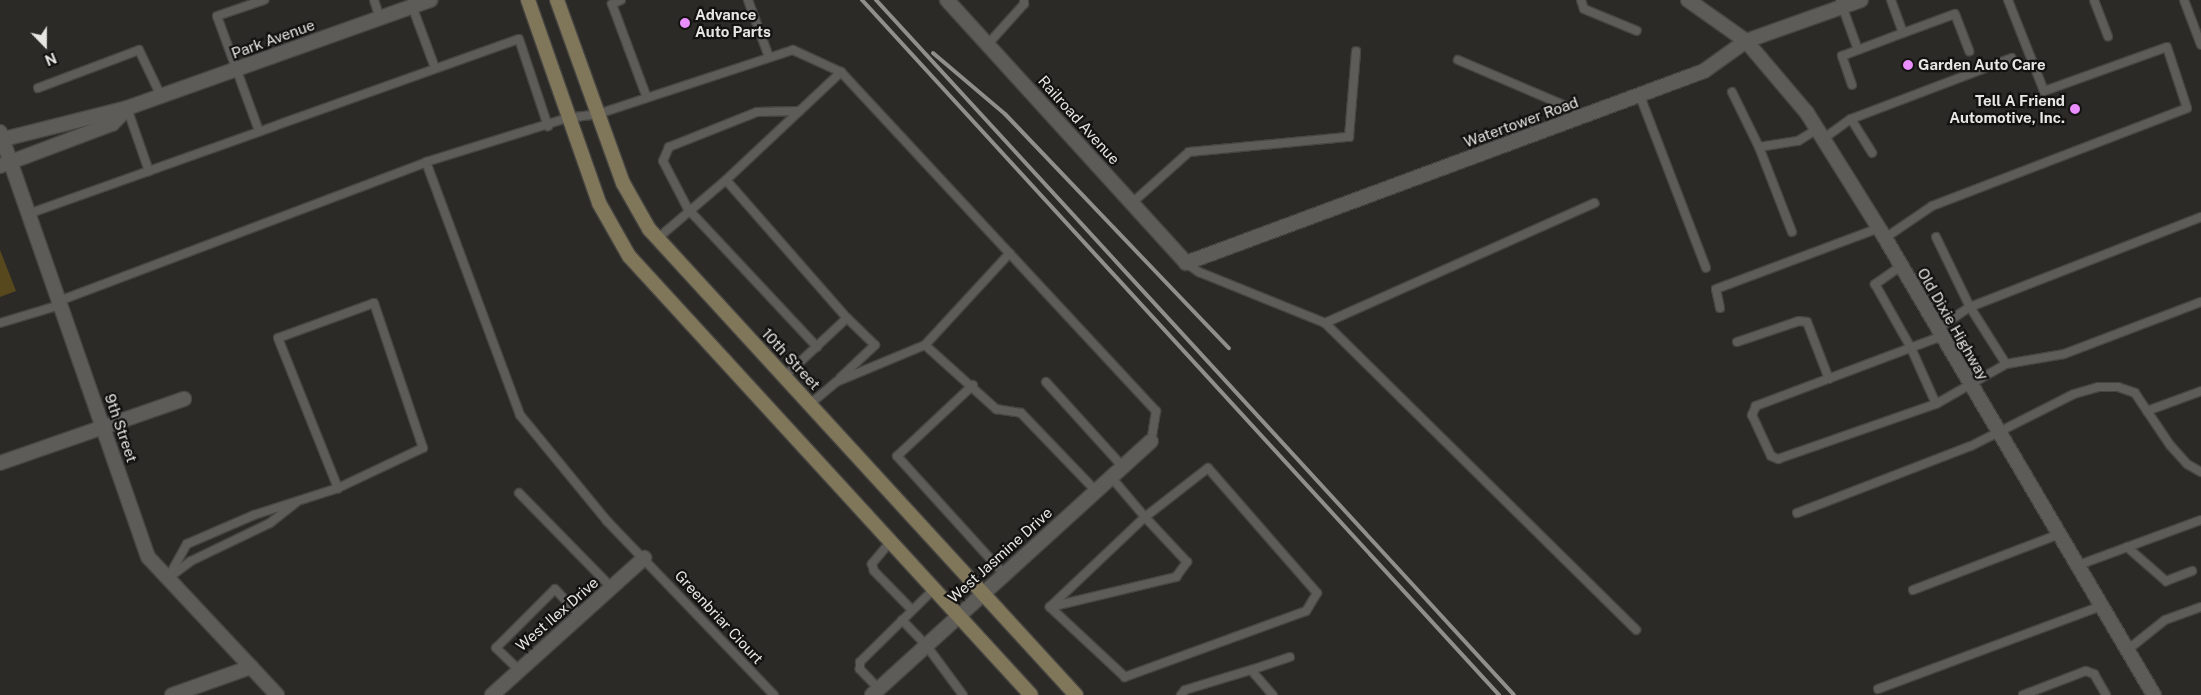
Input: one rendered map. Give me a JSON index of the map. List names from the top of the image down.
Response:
{
  "streets": {
    "main road": ["10th Street"],
    "street": [
      "Park Avenue",
      "Railroad Avenue",
      "Watertower Road",
      "Old Dixie Highway",
      "9th Street",
      "West Jasmine Drive",
      "West Ilex Drive"
    ],
    "lane": ["Greenbriar Ciourt"]
  },
  "crossings": [
    ["Park Avenue", "9th Street"],
    ["Railroad Avenue", "Watertower Road"],
    ["Watertower Road", "Old Dixie Highway"],
    ["10th Street", "West Jasmine Drive"],
    ["West Ilex Drive", "Greenbriar Ciourt"]
  ],
  "places": ["Advance Auto Parts", "Garden Auto Care", "Tell A Friend Automotive, Inc."],
  "north": "bottom"
}
